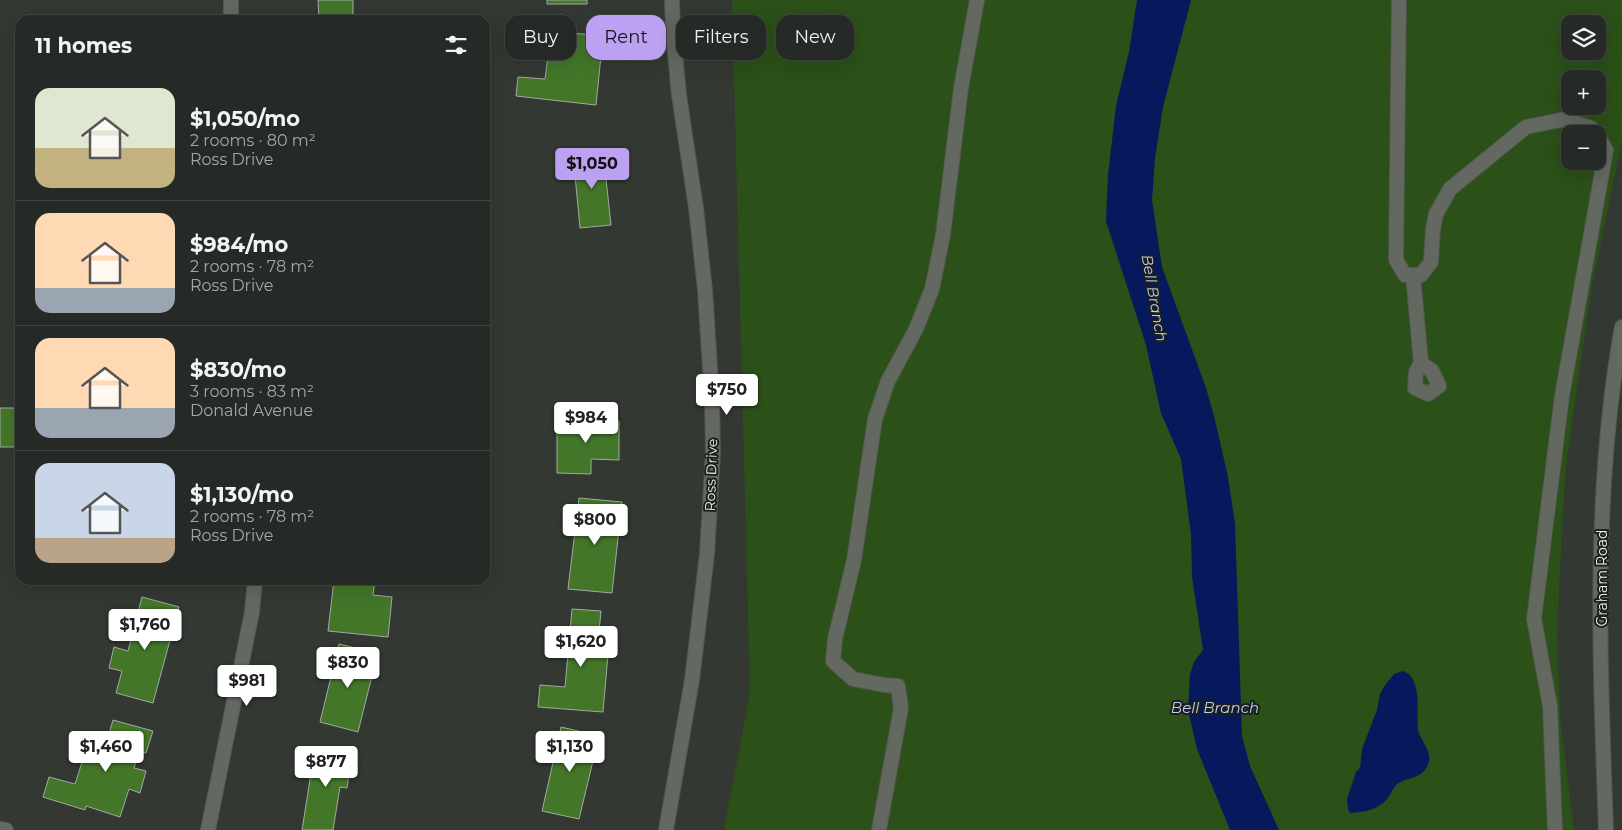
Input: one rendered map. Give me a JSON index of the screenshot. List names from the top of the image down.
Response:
{
  "streets": {
    "street": ["Ross Drive", "Graham Road"]
  },
  "water": ["Bell Branch"],
  "page": {
    "map_buttons": ["+", "−"],
    "chip": [
      "Buy",
      "Rent",
      "Filters",
      "New"
    ],
    "heading": "11 homes",
    "list": [
      {
        "name": "$1,050/mo",
        "note": "2 rooms · 80 m² · Ross Drive"
      },
      {
        "name": "$984/mo",
        "note": "2 rooms · 78 m² · Ross Drive"
      },
      {
        "name": "$830/mo",
        "note": "3 rooms · 83 m² · Donald Avenue"
      },
      {
        "name": "$1,130/mo",
        "note": "2 rooms · 78 m² · Ross Drive"
      }
    ],
    "price": [
      "$1,050",
      "$750",
      "$984",
      "$800",
      "$1,760",
      "$1,620",
      "$830",
      "$981",
      "$1,460",
      "$1,130",
      "$877"
    ]
  }
}
